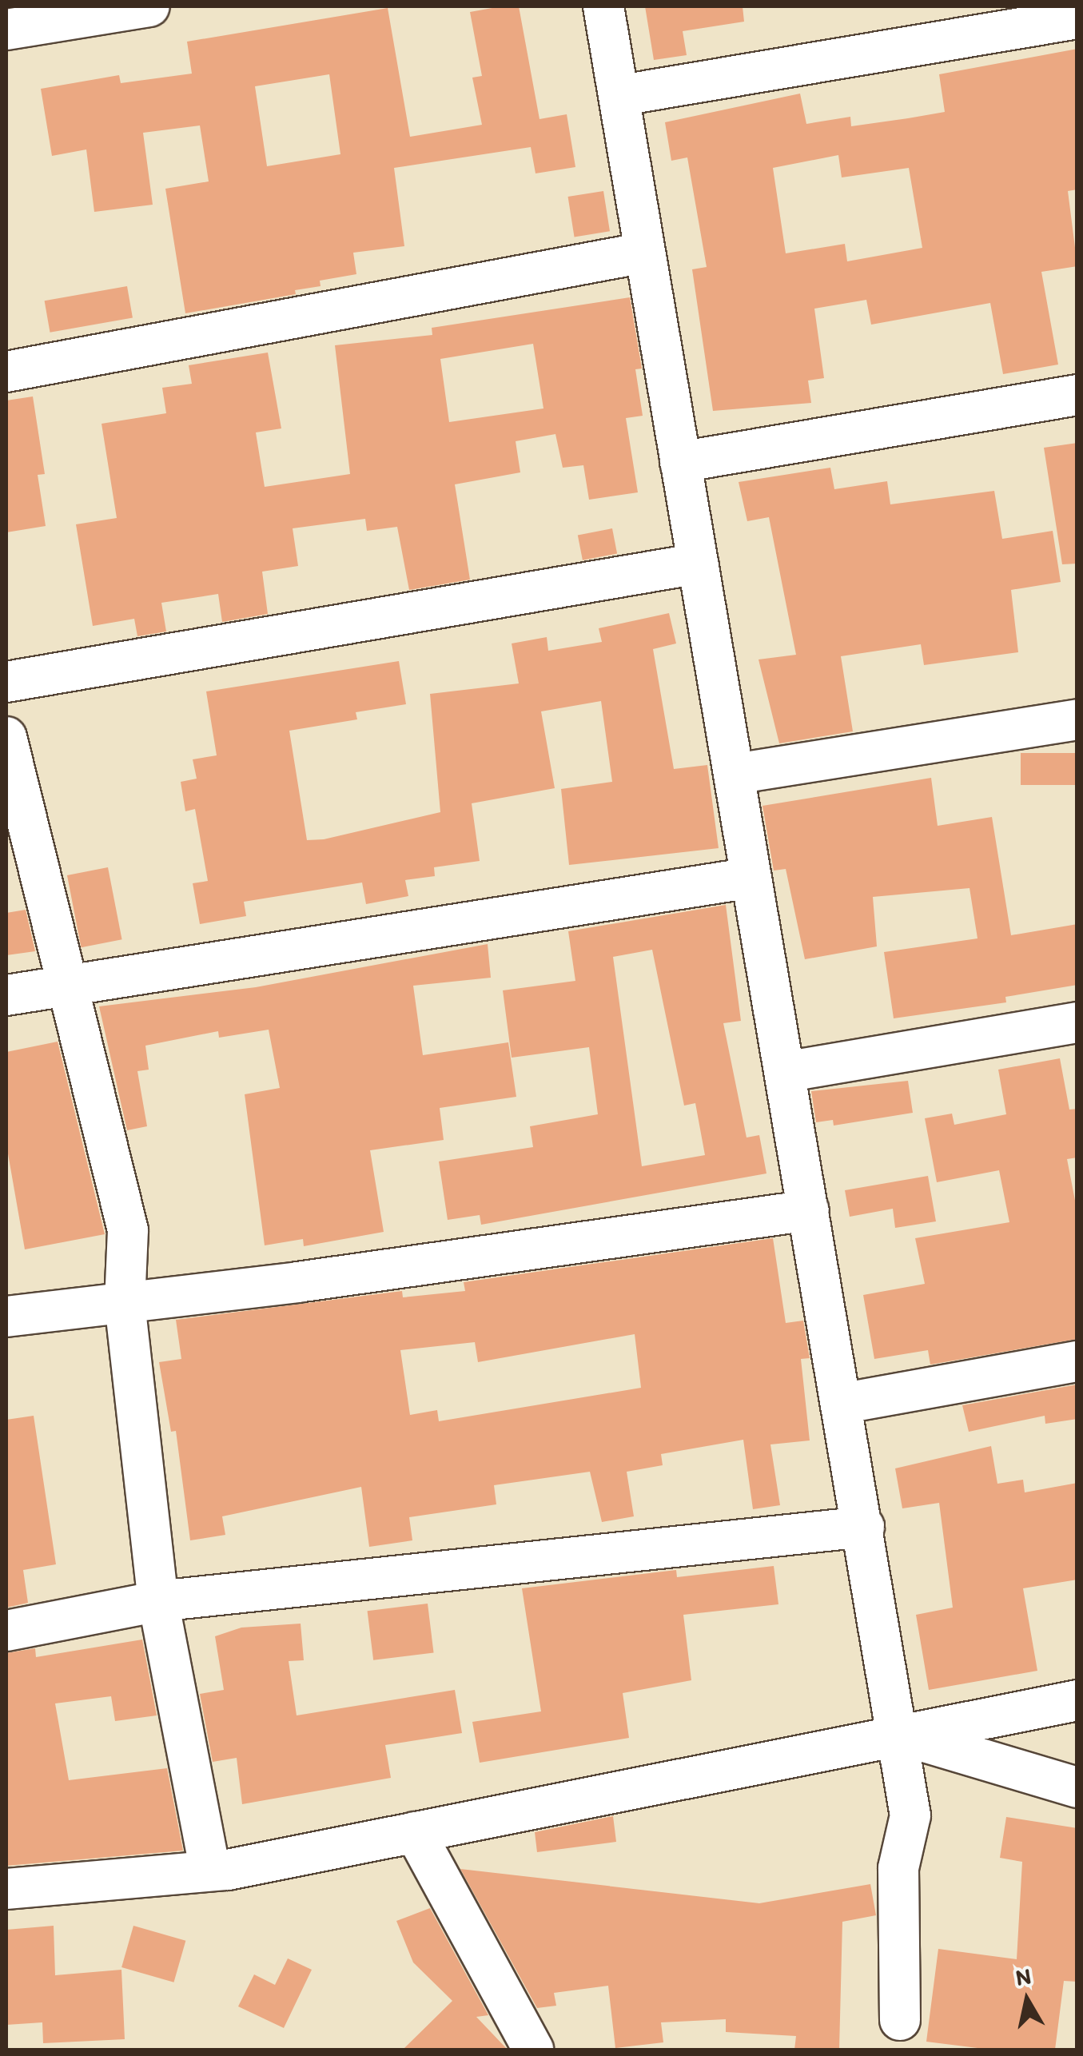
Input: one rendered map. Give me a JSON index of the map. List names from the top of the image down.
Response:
{
  "north": "top"
}
